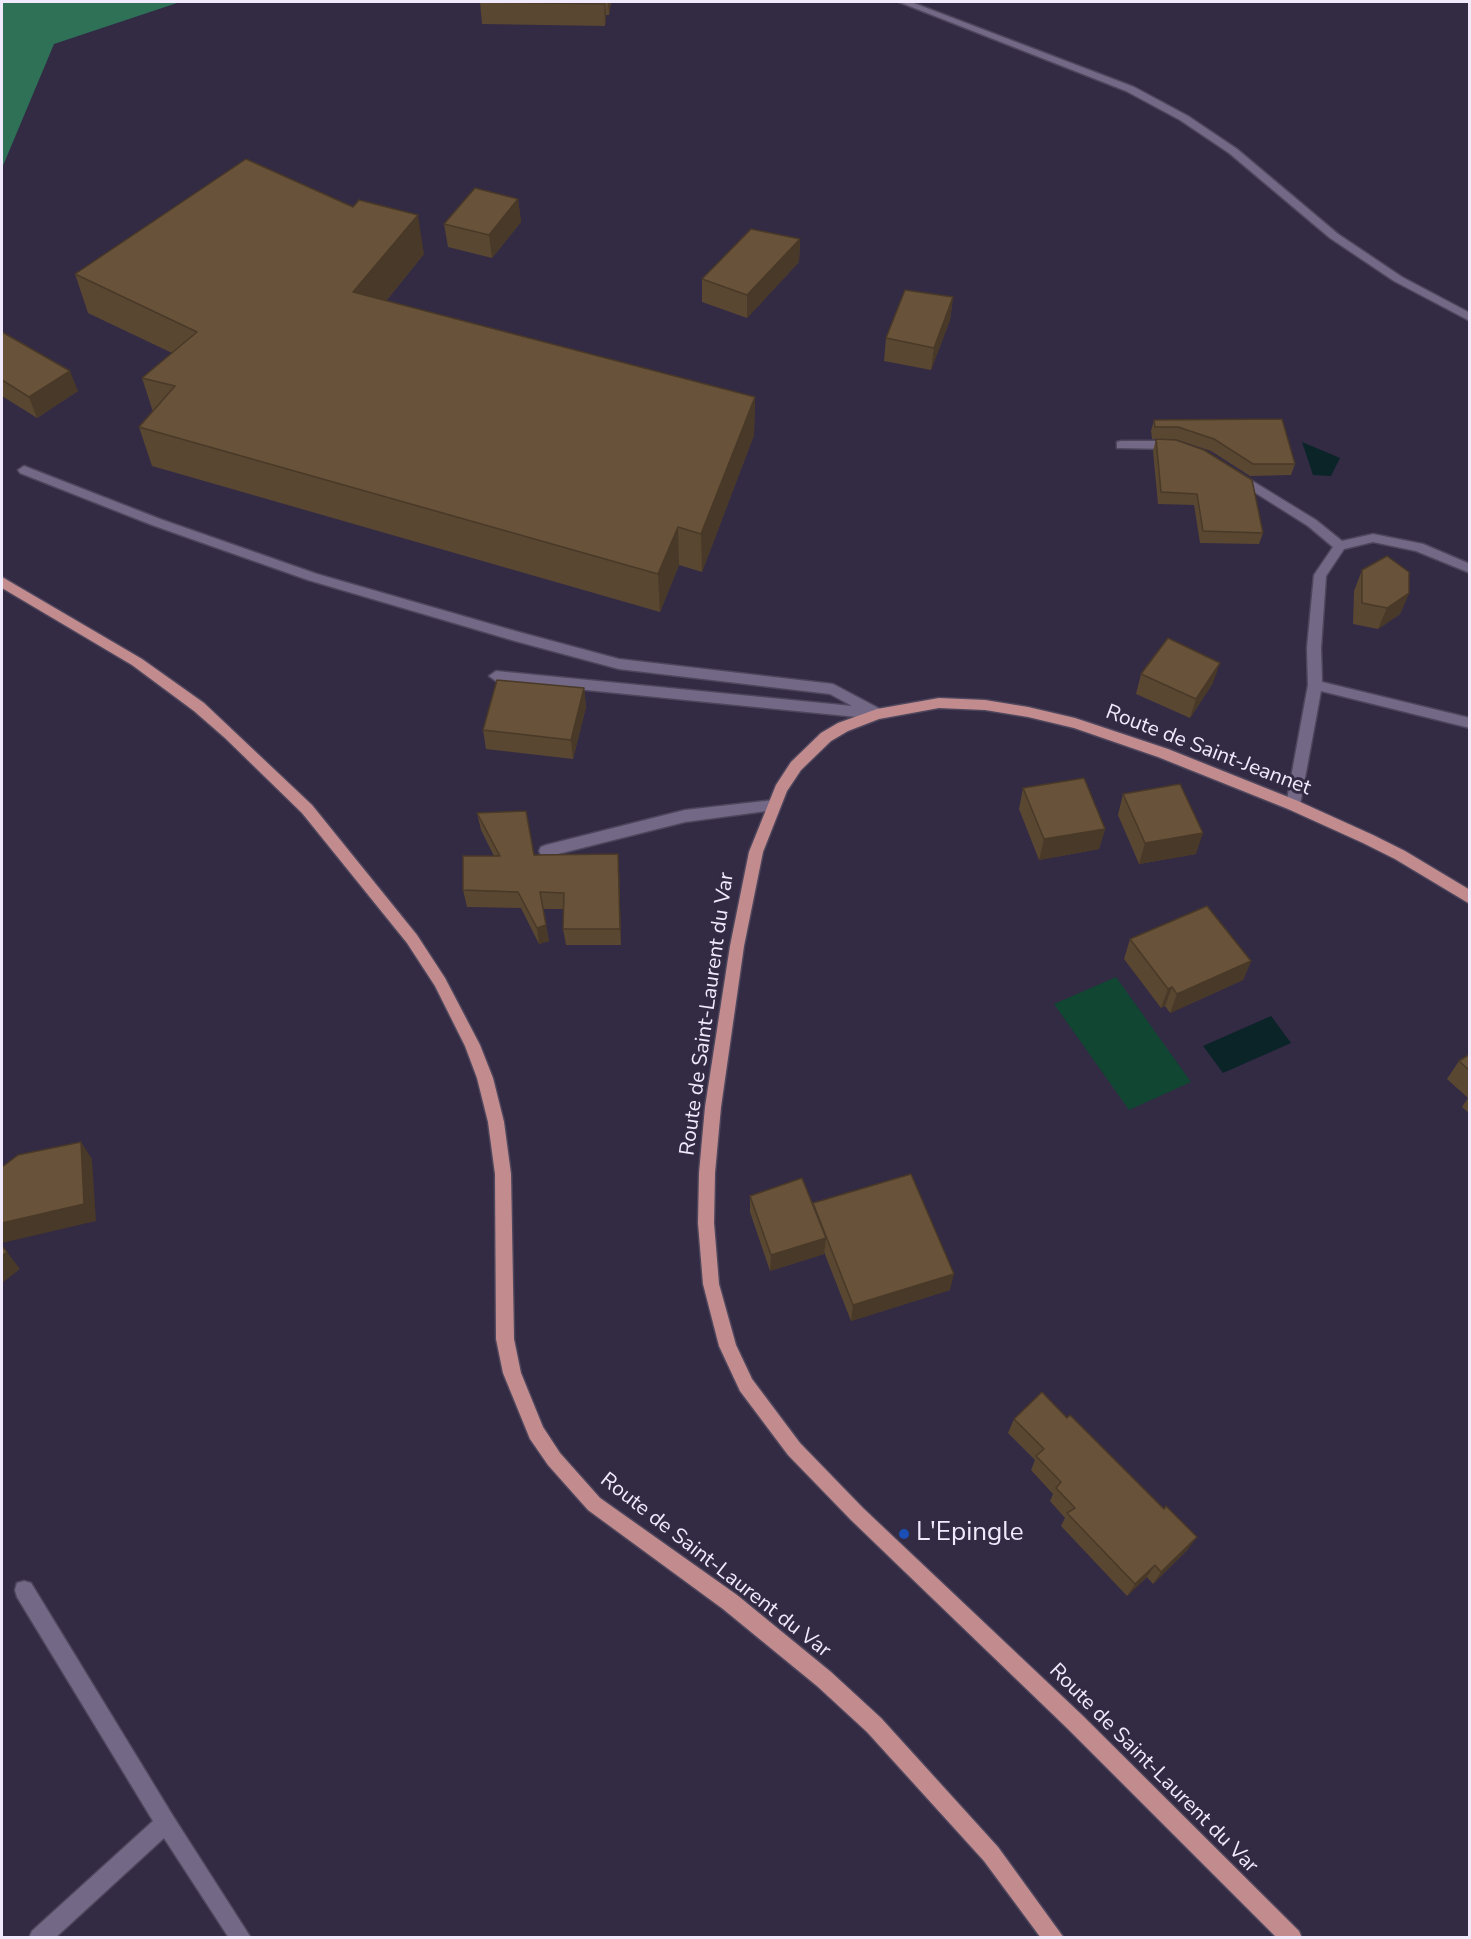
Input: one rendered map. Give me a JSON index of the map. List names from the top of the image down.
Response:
{
  "streets": {
    "main road": ["Route de Saint-Jeannet", "Route de Saint-Laurent du Var"]
  },
  "crossings": [
    ["Route de Saint-Jeannet", "Route de Saint-Laurent du Var"]
  ],
  "places": ["L'Epingle"]
}
